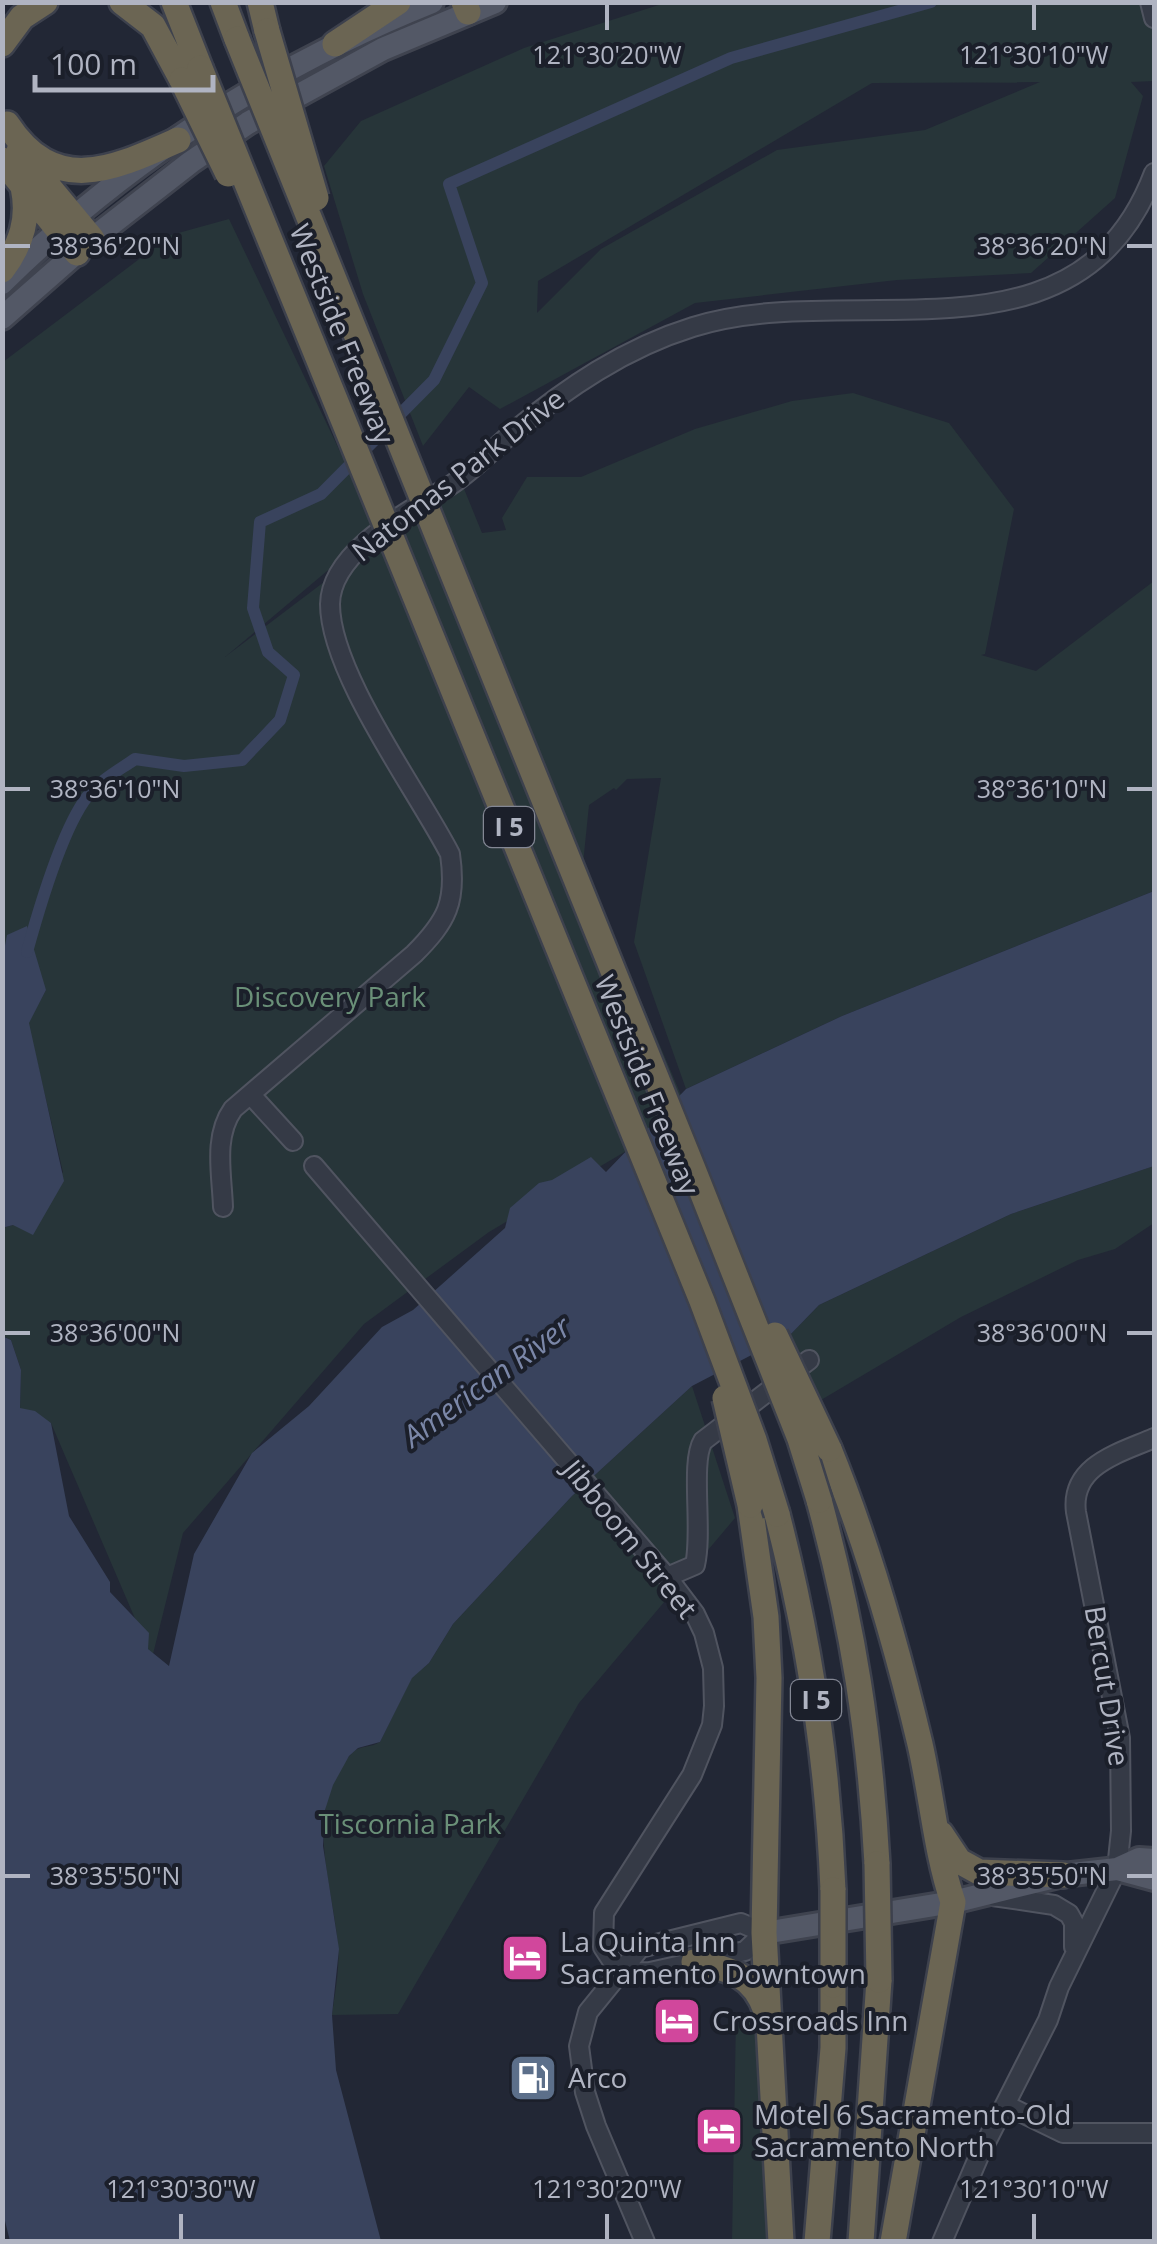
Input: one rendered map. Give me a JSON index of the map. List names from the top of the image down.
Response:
{
  "streets": {
    "highway": ["Westside Freeway", "I 5"],
    "street": ["Natomas Park Drive", "Jibboom Street", "Bercut Drive"]
  },
  "water": ["American River"],
  "parks": ["Discovery Park", "Tiscornia Park"],
  "places": {
    "hotel": ["La Quinta Inn Sacramento Downtown", "Crossroads Inn", "Motel 6 Sacramento-Old Sacramento North"],
    "fuel station": ["Arco"]
  },
  "scale_bar": "100 m",
  "coordinates": [
    "121°30'20\"W",
    "121°30'10\"W",
    "38°36'20\"N",
    "38°36'10\"N",
    "38°36'00\"N",
    "38°35'50\"N",
    "121°30'30\"W"
  ]
}
